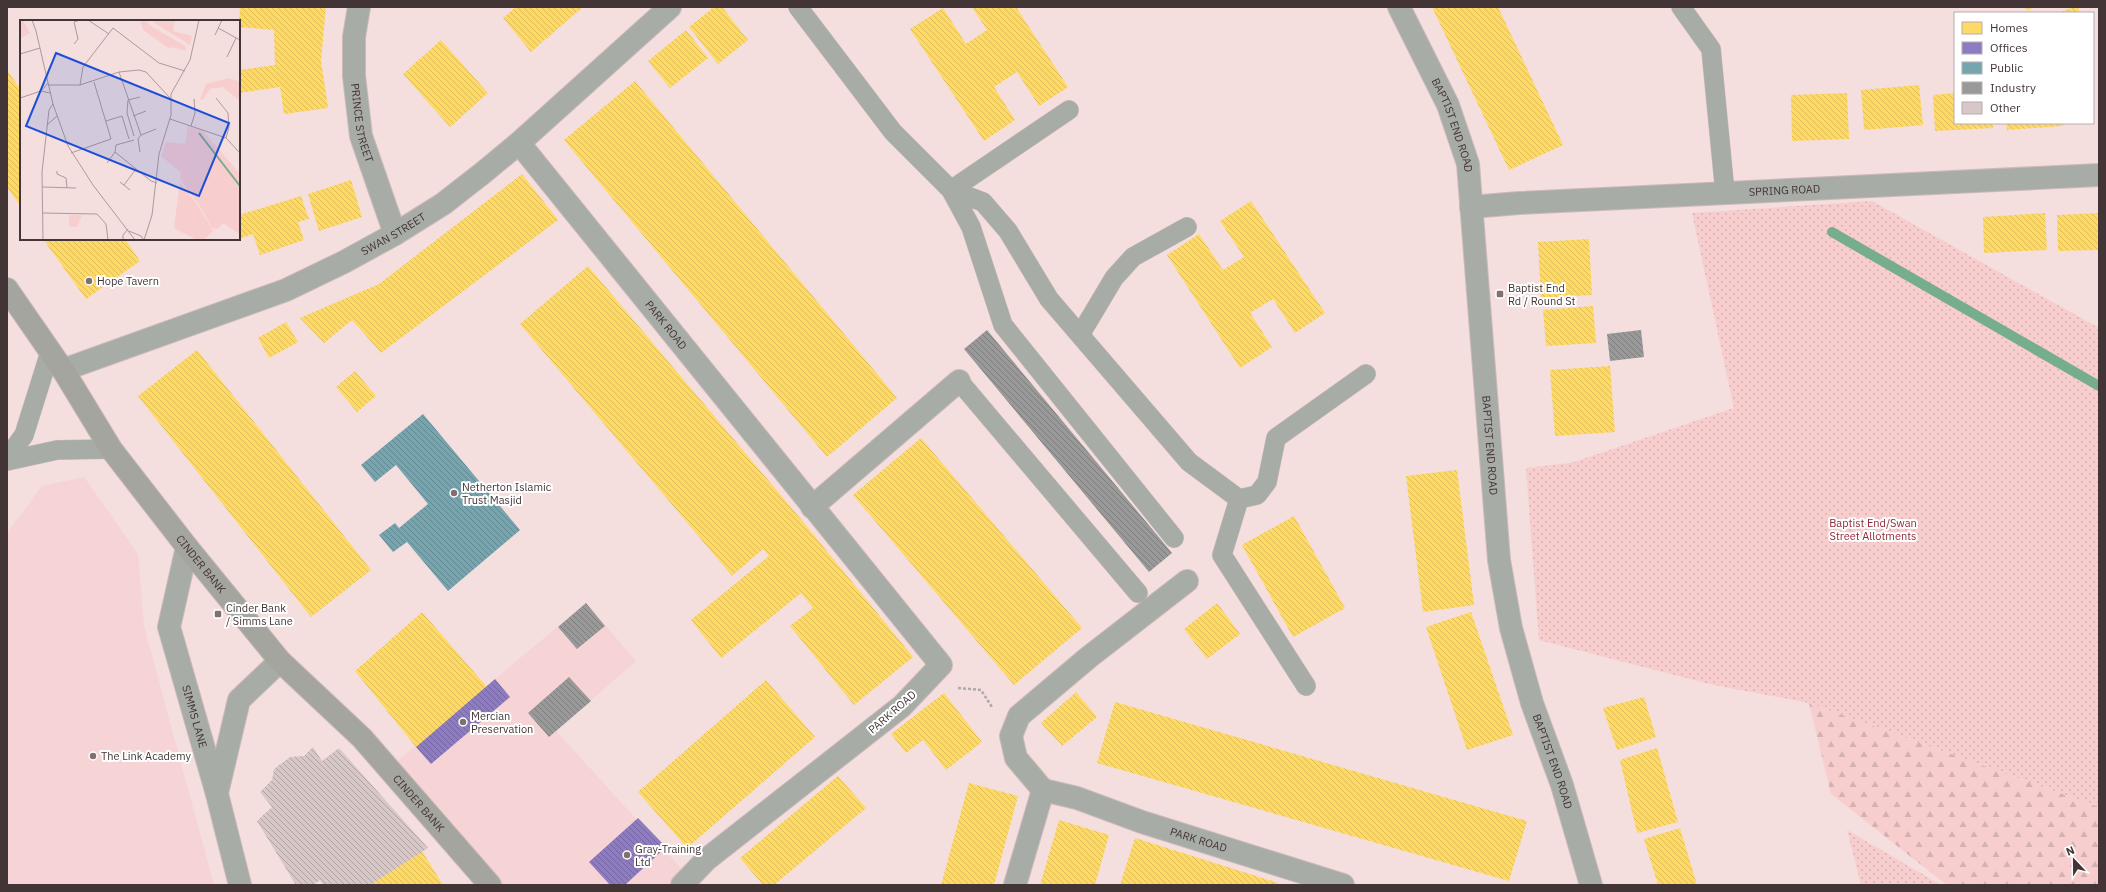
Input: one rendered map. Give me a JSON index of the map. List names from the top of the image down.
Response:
{
  "streets": {
    "main road": ["CINDER BANK"],
    "street": [
      "PRINCE STREET",
      "BAPTIST END ROAD",
      "SPRING ROAD",
      "SWAN STREET",
      "PARK ROAD",
      "SIMMS LANE"
    ]
  },
  "crossings": [
    ["PRINCE STREET", "SWAN STREET"],
    ["BAPTIST END ROAD", "SPRING ROAD"],
    ["SWAN STREET", "PARK ROAD"],
    ["SWAN STREET", "CINDER BANK"],
    ["CINDER BANK", "SIMMS LANE"]
  ],
  "parks": ["Baptist End/Swan Street Allotments"],
  "places": {
    "other": [
      "Hope Tavern",
      "Netherton Islamic Trust Masjid",
      "Mercian Preservation",
      "The Link Academy",
      "Gray-Training Ltd"
    ],
    "transit": ["Baptist End Rd / Round St", "Cinder Bank / Simms Lane"]
  },
  "legend": [
    "Homes",
    "Offices",
    "Public",
    "Industry",
    "Other"
  ],
  "north": "top"
}
